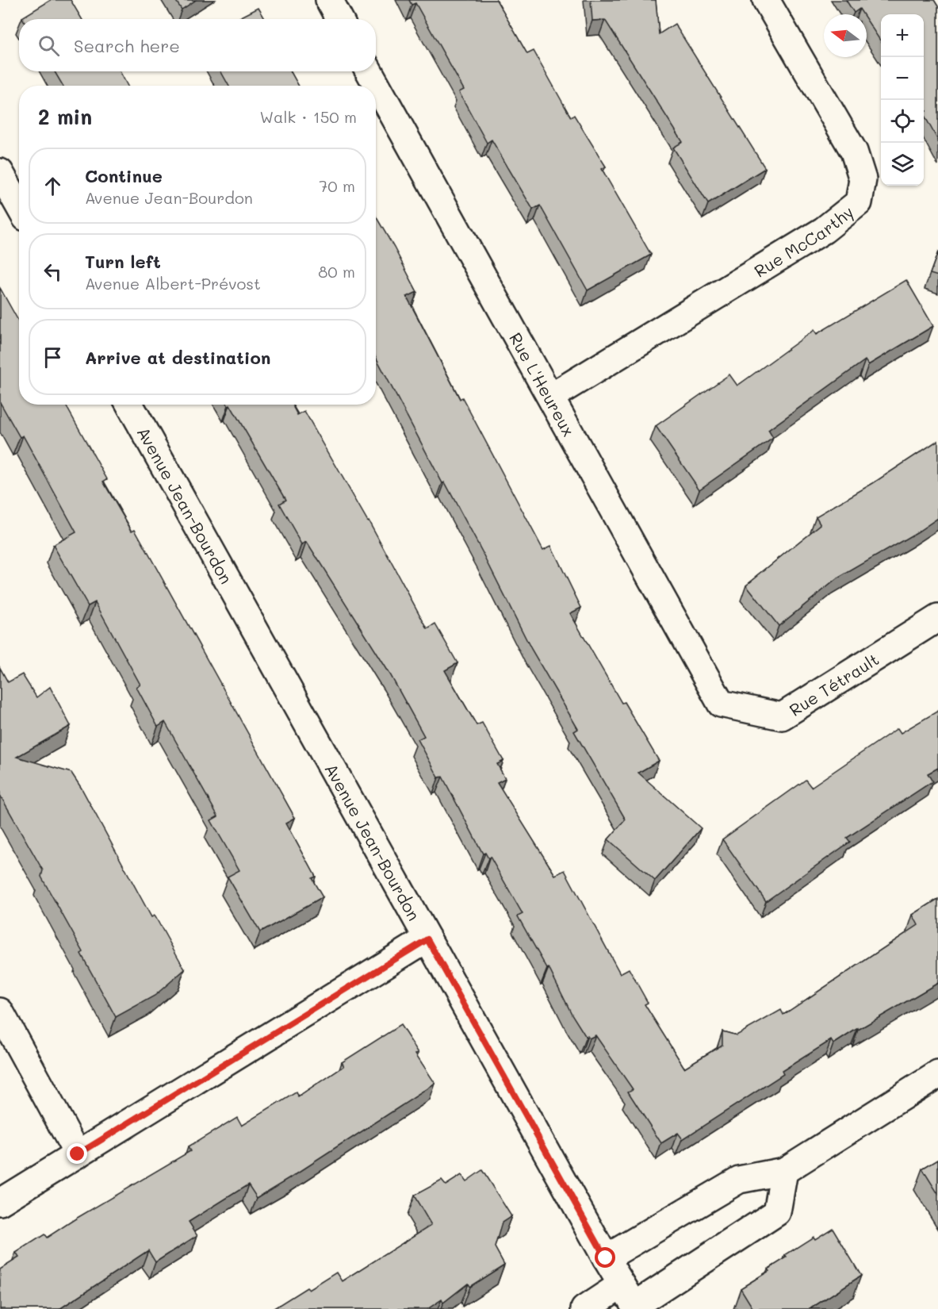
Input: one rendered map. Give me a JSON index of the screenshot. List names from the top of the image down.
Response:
{
  "streets": {
    "street": [
      "Rue McCarthy",
      "Rue L'Heureux",
      "Avenue Jean-Bourdon",
      "Rue Tétrault"
    ]
  },
  "crossings": [
    ["Rue McCarthy", "Rue L'Heureux"],
    ["Rue L'Heureux", "Rue Tétrault"]
  ],
  "north": "left",
  "page": {
    "map_buttons": ["+", "−"],
    "search": "Search here",
    "heading": ["2 min", "Walk · 150 m"],
    "list": [
      ["Continue", "Avenue Jean-Bourdon", "70 m"],
      ["Turn left", "Avenue Albert-Prévost", "80 m"],
      "Arrive at destination"
    ]
  }
}
